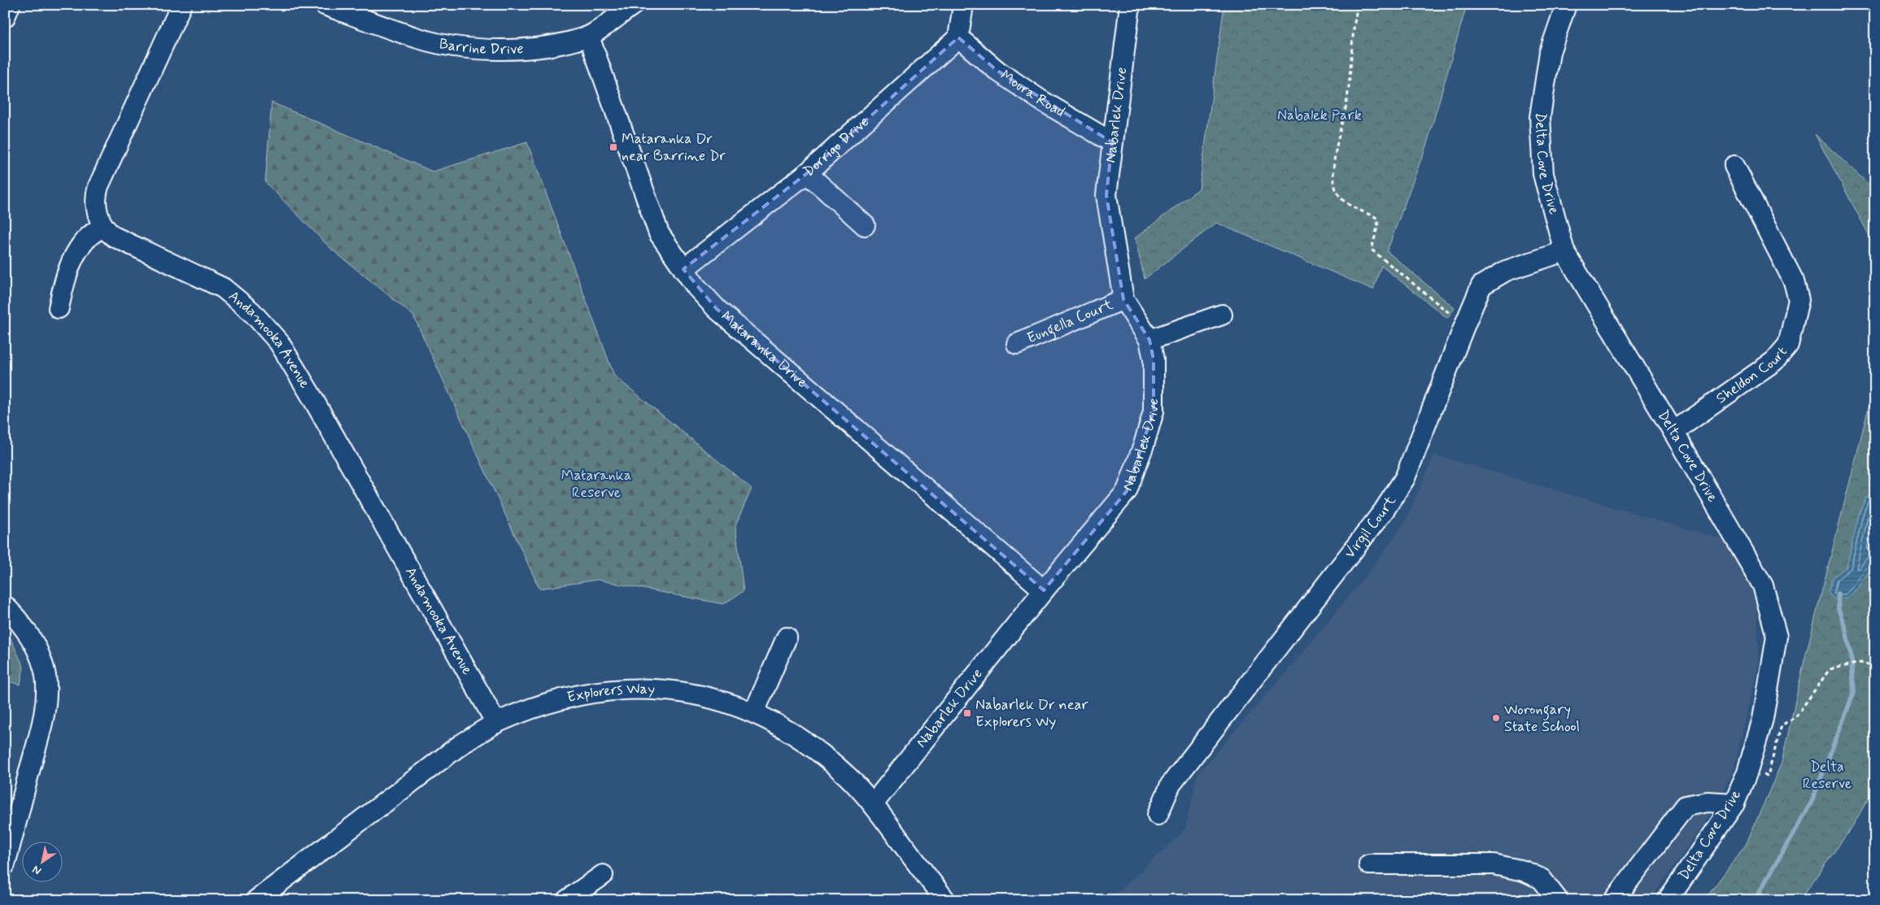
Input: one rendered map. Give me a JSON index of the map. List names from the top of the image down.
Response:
{
  "streets": {
    "street": [
      "Barrine Drive",
      "Moura Road",
      "Nabarlek Drive",
      "Dorrigo Drive",
      "Delta Cove Drive",
      "Eungella Court",
      "Andamooka Avenue",
      "Mataranka Drive",
      "Sheldon Court",
      "Virgil Court",
      "Explorers Way"
    ]
  },
  "crossings": [
    ["Barrine Drive", "Mataranka Drive"],
    ["Moura Road", "Nabarlek Drive"],
    ["Moura Road", "Dorrigo Drive"],
    ["Nabarlek Drive", "Eungella Court"],
    ["Nabarlek Drive", "Mataranka Drive"],
    ["Nabarlek Drive", "Explorers Way"],
    ["Dorrigo Drive", "Mataranka Drive"],
    ["Delta Cove Drive", "Sheldon Court"],
    ["Delta Cove Drive", "Virgil Court"],
    ["Andamooka Avenue", "Explorers Way"]
  ],
  "parks": ["Nabalek Park", "Mataranka Reserve", "Delta Reserve"],
  "places": {
    "transit": ["Mataranka Dr near Barrine Dr", "Nabarlek Dr near Explorers Wy"],
    "other": ["Worongary State School"]
  },
  "north": "bottom left"
}
